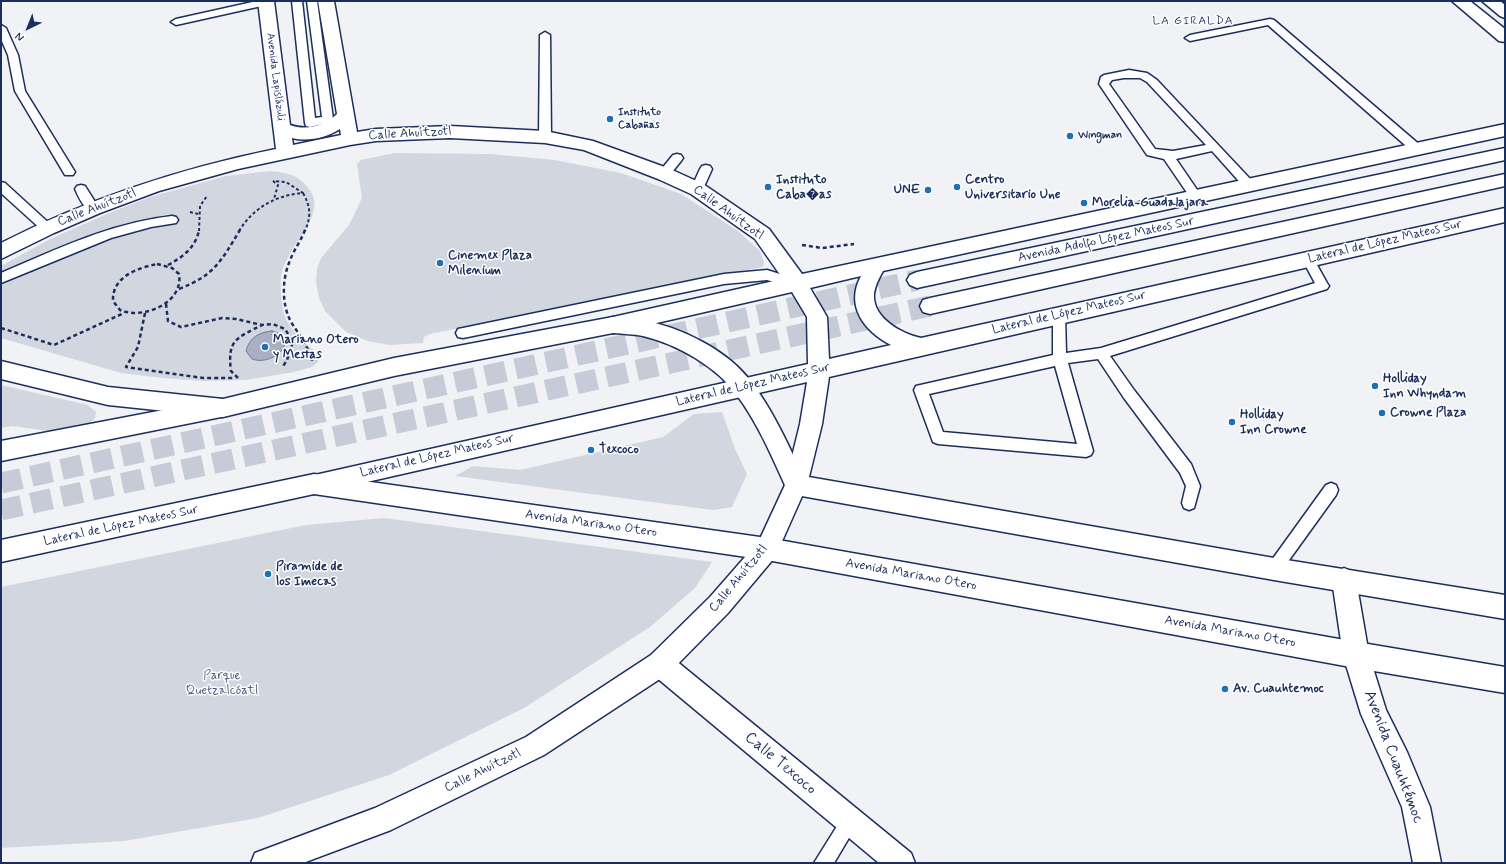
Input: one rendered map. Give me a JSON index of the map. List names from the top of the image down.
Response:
{
  "streets": {
    "main road": [
      "Avenida Lapislázuli",
      "Calle Ahuítzotl",
      "Avenida Adolfo López Mateos Sur",
      "Lateral de López Mateos Sur",
      "Avenida Mariano Otero",
      "Avenida Cuauhtémoc",
      "Calle Texcoco"
    ]
  },
  "crossings": [
    ["Avenida Lapislázuli", "Calle Ahuítzotl"],
    ["Calle Ahuítzotl", "Lateral de López Mateos Sur"],
    ["Calle Ahuítzotl", "Avenida Mariano Otero"],
    ["Calle Ahuítzotl", "Calle Texcoco"],
    ["Lateral de López Mateos Sur", "Avenida Mariano Otero"],
    ["Avenida Mariano Otero", "Avenida Cuauhtémoc"]
  ],
  "districts": ["LA GIRALDA"],
  "parks": ["Parque Quetzalcóatl"],
  "places": [
    "Instituto Cabañas",
    "Wingman",
    "Instituto Caba�as",
    "Centro Universitario Une",
    "UNE",
    "Morelia-Guadalajara",
    "Cinemex Plaza Milenium",
    "Mariano Otero y Mestas",
    "Holliday Inn Whyndam",
    "Crowne Plaza",
    "Holliday Inn Crowne",
    "Texcoco",
    "Piramide de los Imecas",
    "Av. Cuauhtemoc"
  ],
  "north": "bottom left"
}
